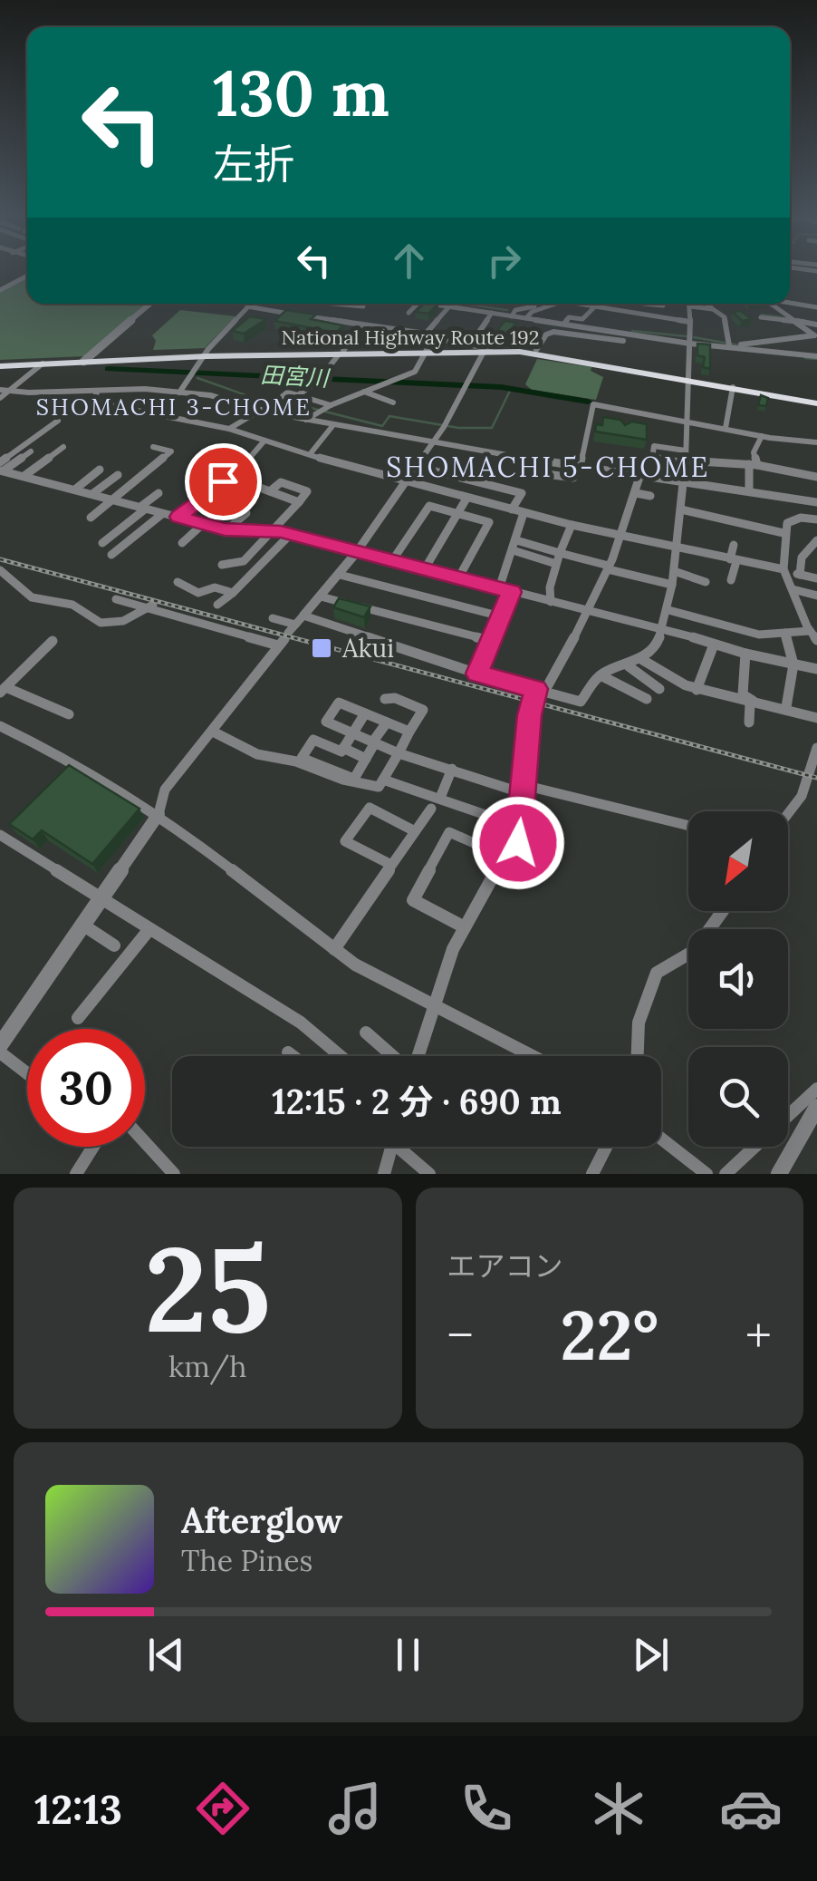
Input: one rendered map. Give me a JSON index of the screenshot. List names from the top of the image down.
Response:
{
  "streets": {
    "highway": ["National Highway Route 192"]
  },
  "districts": ["SHOMACHI 3-CHOME", "SHOMACHI 5-CHOME"],
  "water": ["田宮川"],
  "places": {
    "transit": ["Akui"]
  },
  "north": "bottom left",
  "page": {
    "turn": ["130 m", "左折"],
    "limit": "30",
    "trip": "12:15 · 2 分 · 690 m",
    "tile": [
      ["25", "km/h"],
      "エアコン"
    ],
    "heat": ["−", "22°", "+"],
    "song": ["Afterglow", "The Pines"],
    "tabs": "12:13"
  }
}
